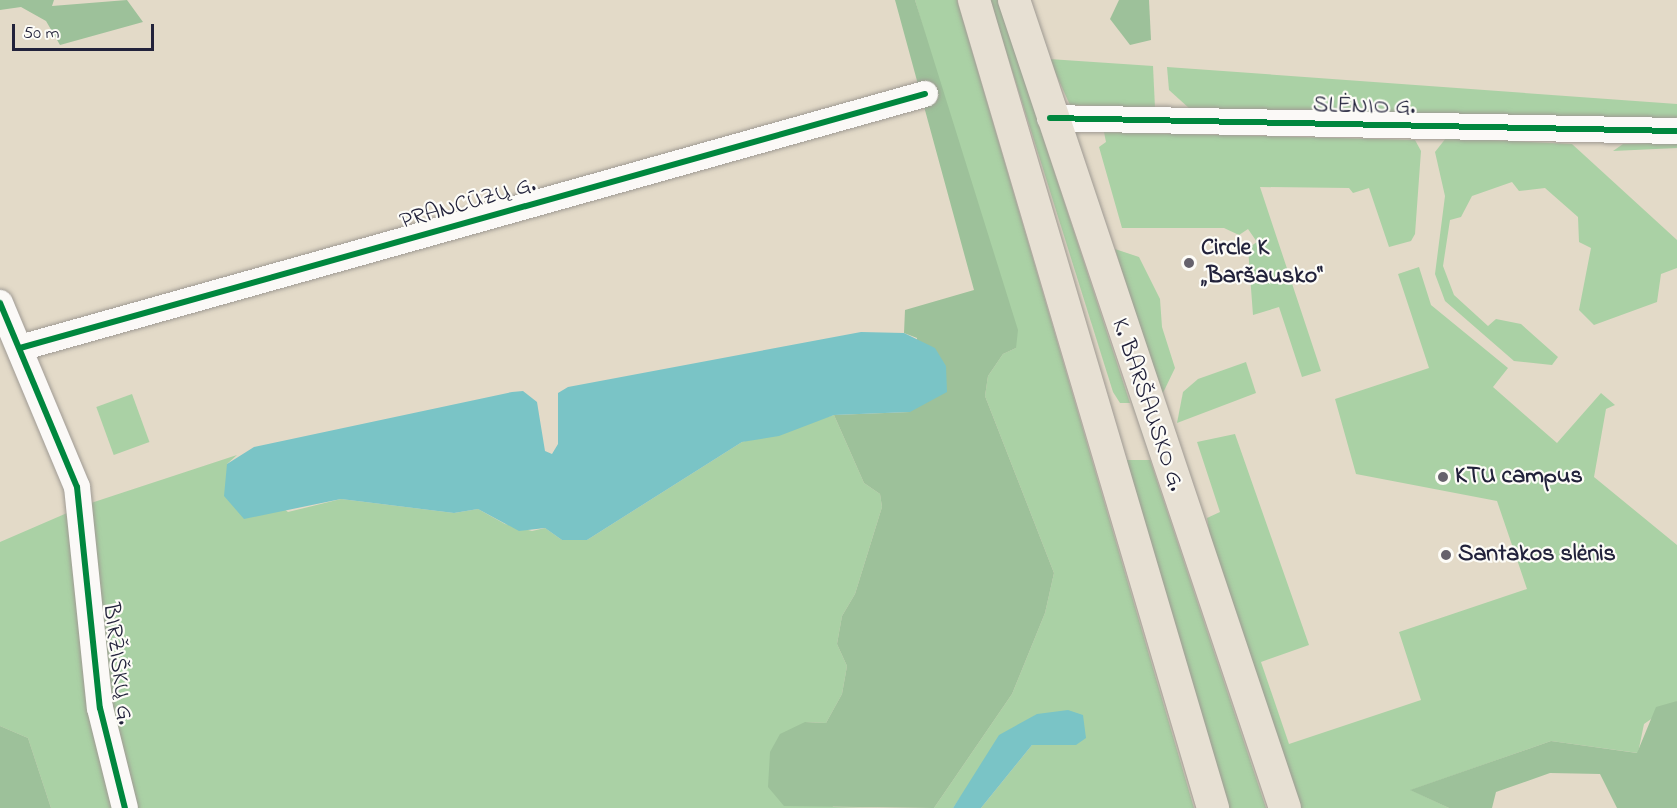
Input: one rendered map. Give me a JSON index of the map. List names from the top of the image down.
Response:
{
  "streets": {
    "main road": ["K. BARŠAUSKO G."],
    "street": ["SLĖNIO G.", "PRANCŪZŲ G.", "BIRŽIŠKŲ G."]
  },
  "crossings": [
    ["SLĖNIO G.", "K. BARŠAUSKO G."],
    ["PRANCŪZŲ G.", "BIRŽIŠKŲ G."]
  ],
  "places": ["Circle K „Baršausko“", "KTU campus", "Santakos slėnis"],
  "scale_bar": "50 m"
}
